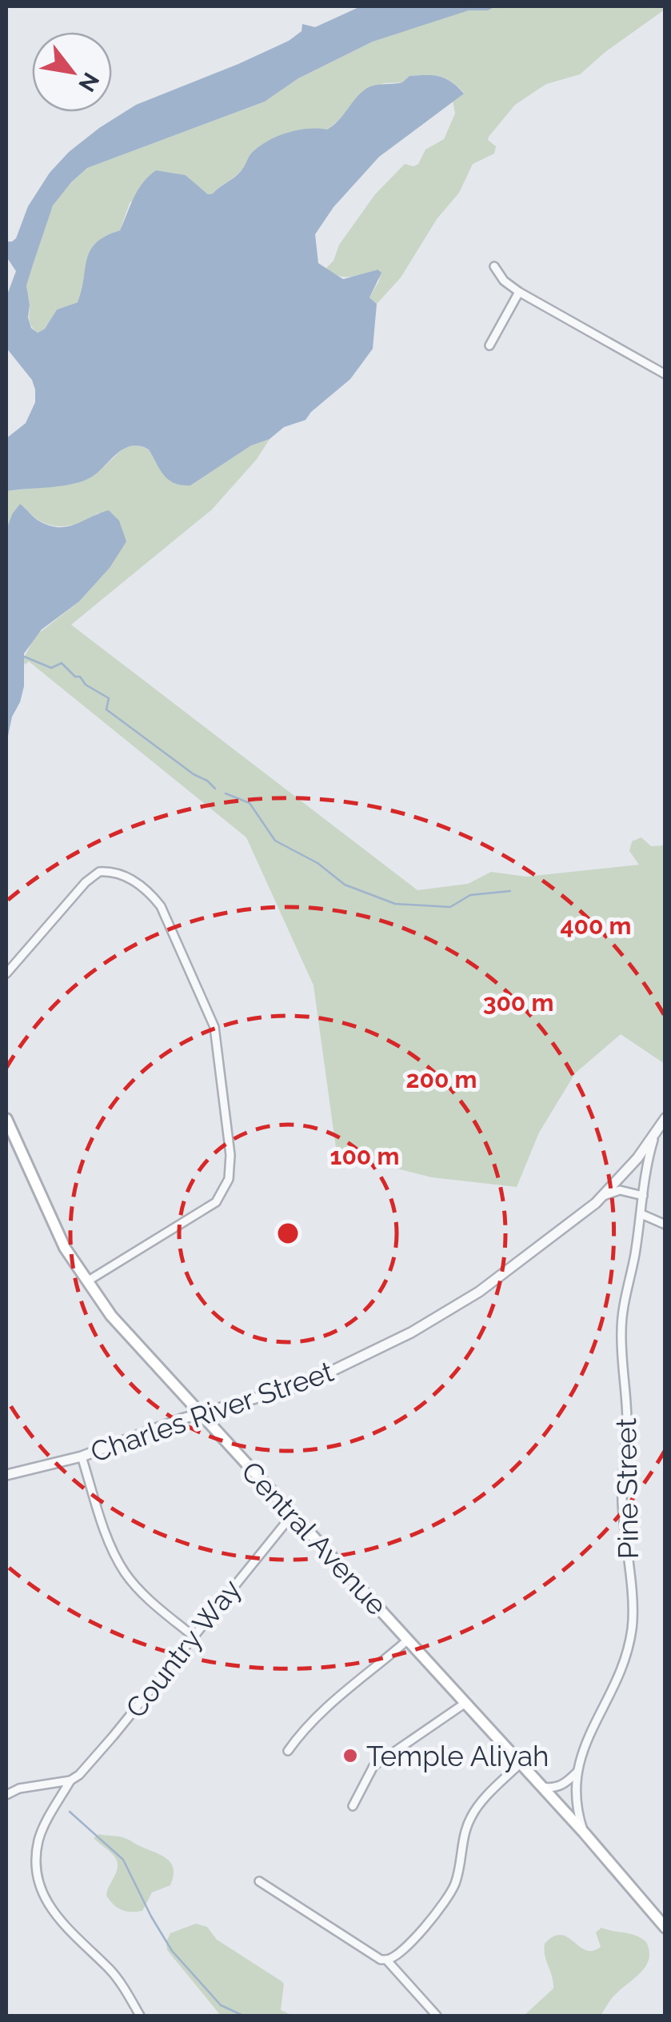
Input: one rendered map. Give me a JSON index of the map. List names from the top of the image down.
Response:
{
  "streets": {
    "main road": ["Central Avenue"],
    "street": ["Charles River Street", "Pine Street", "Country Way"]
  },
  "crossings": [
    ["Charles River Street", "Pine Street"],
    ["Charles River Street", "Central Avenue"],
    ["Pine Street", "Central Avenue"],
    ["Central Avenue", "Country Way"]
  ],
  "places": ["Temple Aliyah"],
  "north": "bottom right",
  "rings": [
    "400 m",
    "300 m",
    "200 m",
    "100 m"
  ]
}
